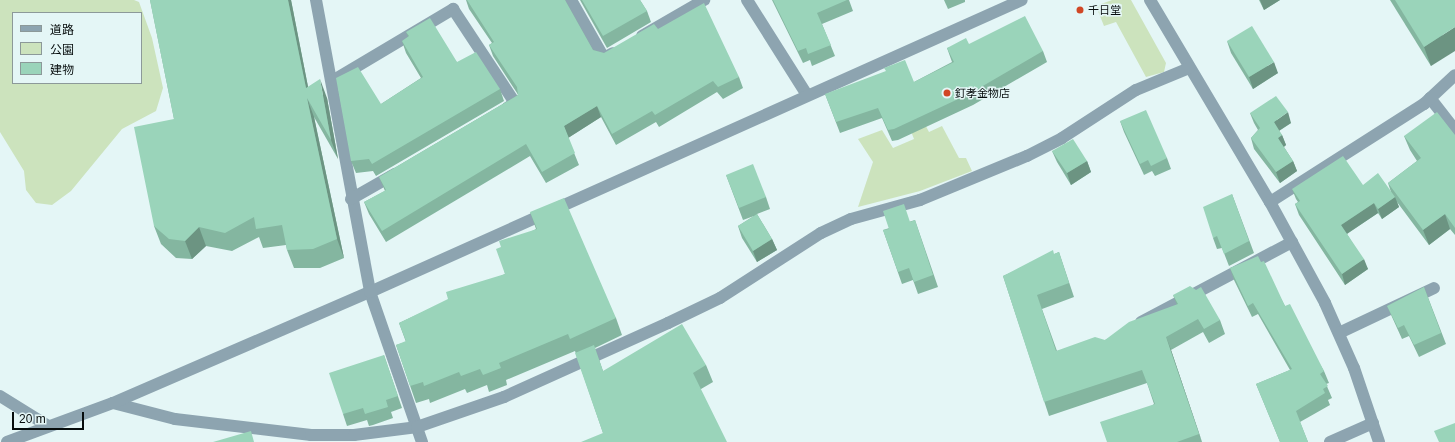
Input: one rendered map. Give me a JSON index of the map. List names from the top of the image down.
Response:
{
  "places": ["千日堂", "釘孝金物店"],
  "legend": ["道路", "公園", "建物"],
  "scale_bar": "20 m"
}
